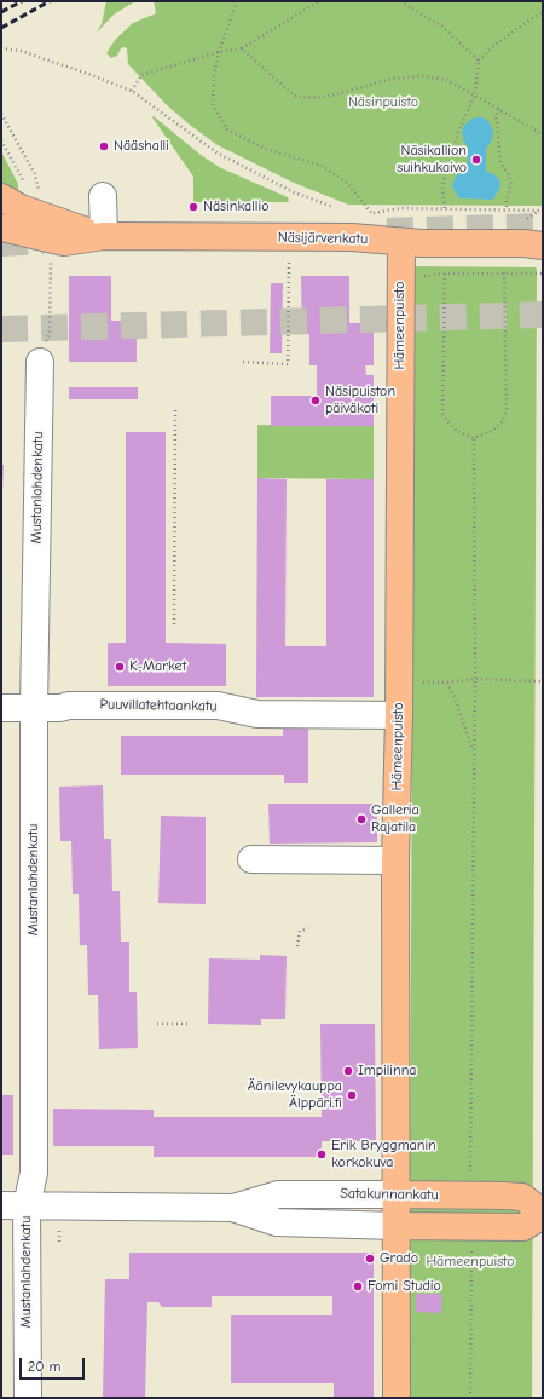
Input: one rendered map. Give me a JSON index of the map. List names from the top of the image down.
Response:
{
  "streets": {
    "main road": ["Näsijärvenkatu", "Hämeenpuisto", "Satakunnankatu"],
    "street": ["Mustanlahdenkatu", "Puuvillatehtaankatu"]
  },
  "crossings": [
    ["Näsijärvenkatu", "Hämeenpuisto"],
    ["Hämeenpuisto", "Puuvillatehtaankatu"],
    ["Hämeenpuisto", "Satakunnankatu"],
    ["Mustanlahdenkatu", "Puuvillatehtaankatu"],
    ["Mustanlahdenkatu", "Satakunnankatu"]
  ],
  "parks": ["Näsinpuisto", "Hämeenpuisto"],
  "places": [
    "Nääshalli",
    "Näsikallion suihkukaivo",
    "Näsinkallio",
    "Näsipuiston päiväkoti",
    "K-Market",
    "Galleria Rajatila",
    "Impilinna",
    "Äänilevykauppa Älppäri.fi",
    "Erik Bryggmanin korkokuva",
    "Grado",
    "Fomi Studio"
  ],
  "scale_bar": "20 m"
}
